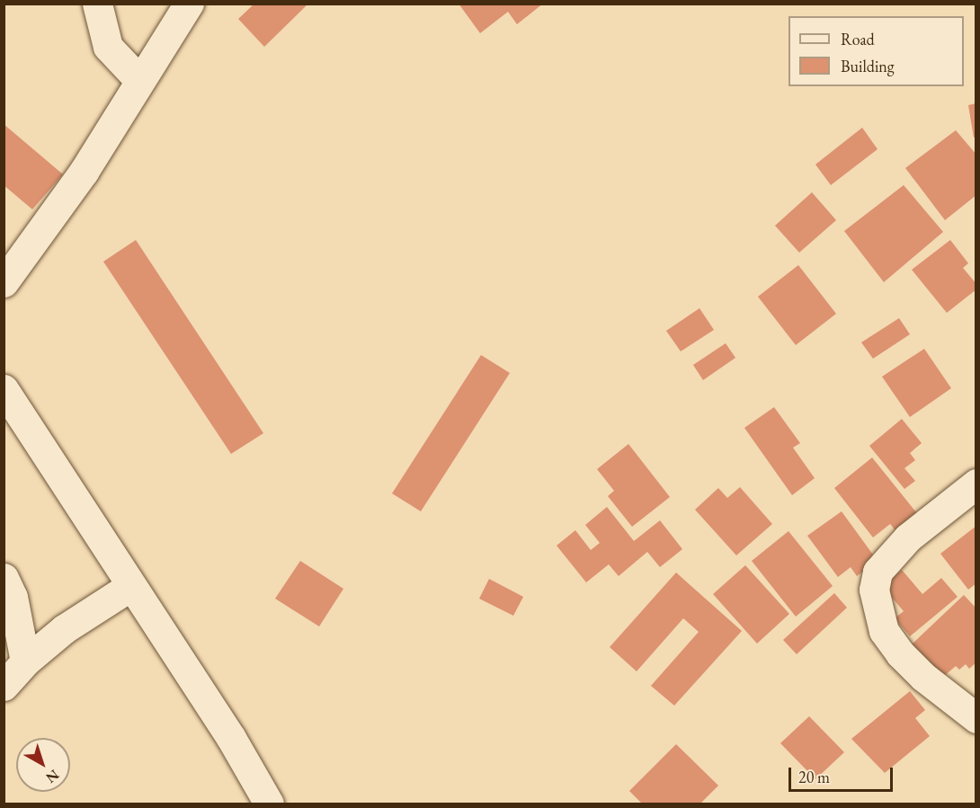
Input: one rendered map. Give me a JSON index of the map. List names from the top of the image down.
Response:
{
  "legend": ["Road", "Building"],
  "scale_bar": "20 m",
  "north": "bottom right"
}
